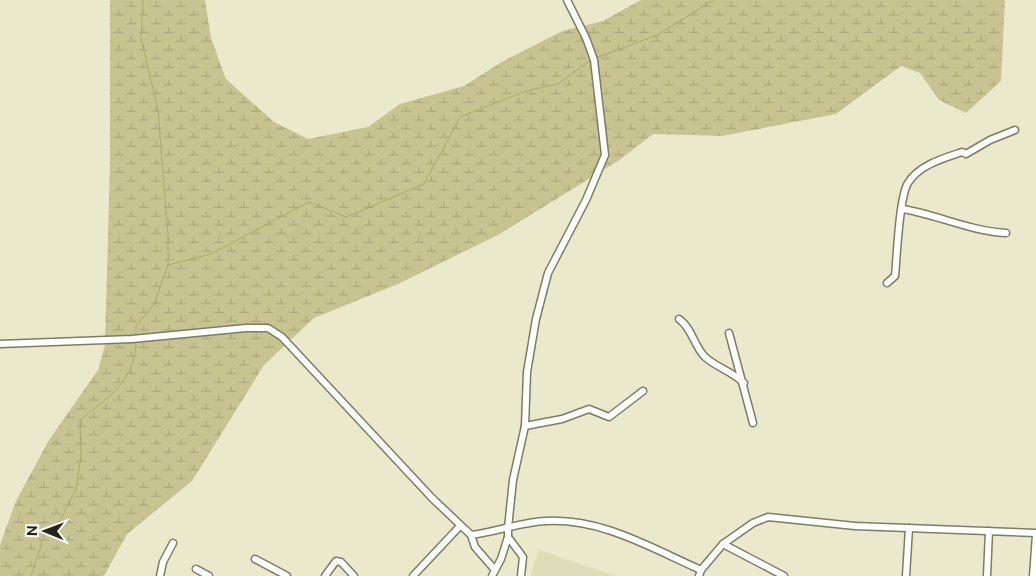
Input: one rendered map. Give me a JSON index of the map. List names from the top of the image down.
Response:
{
  "north": "left"
}
